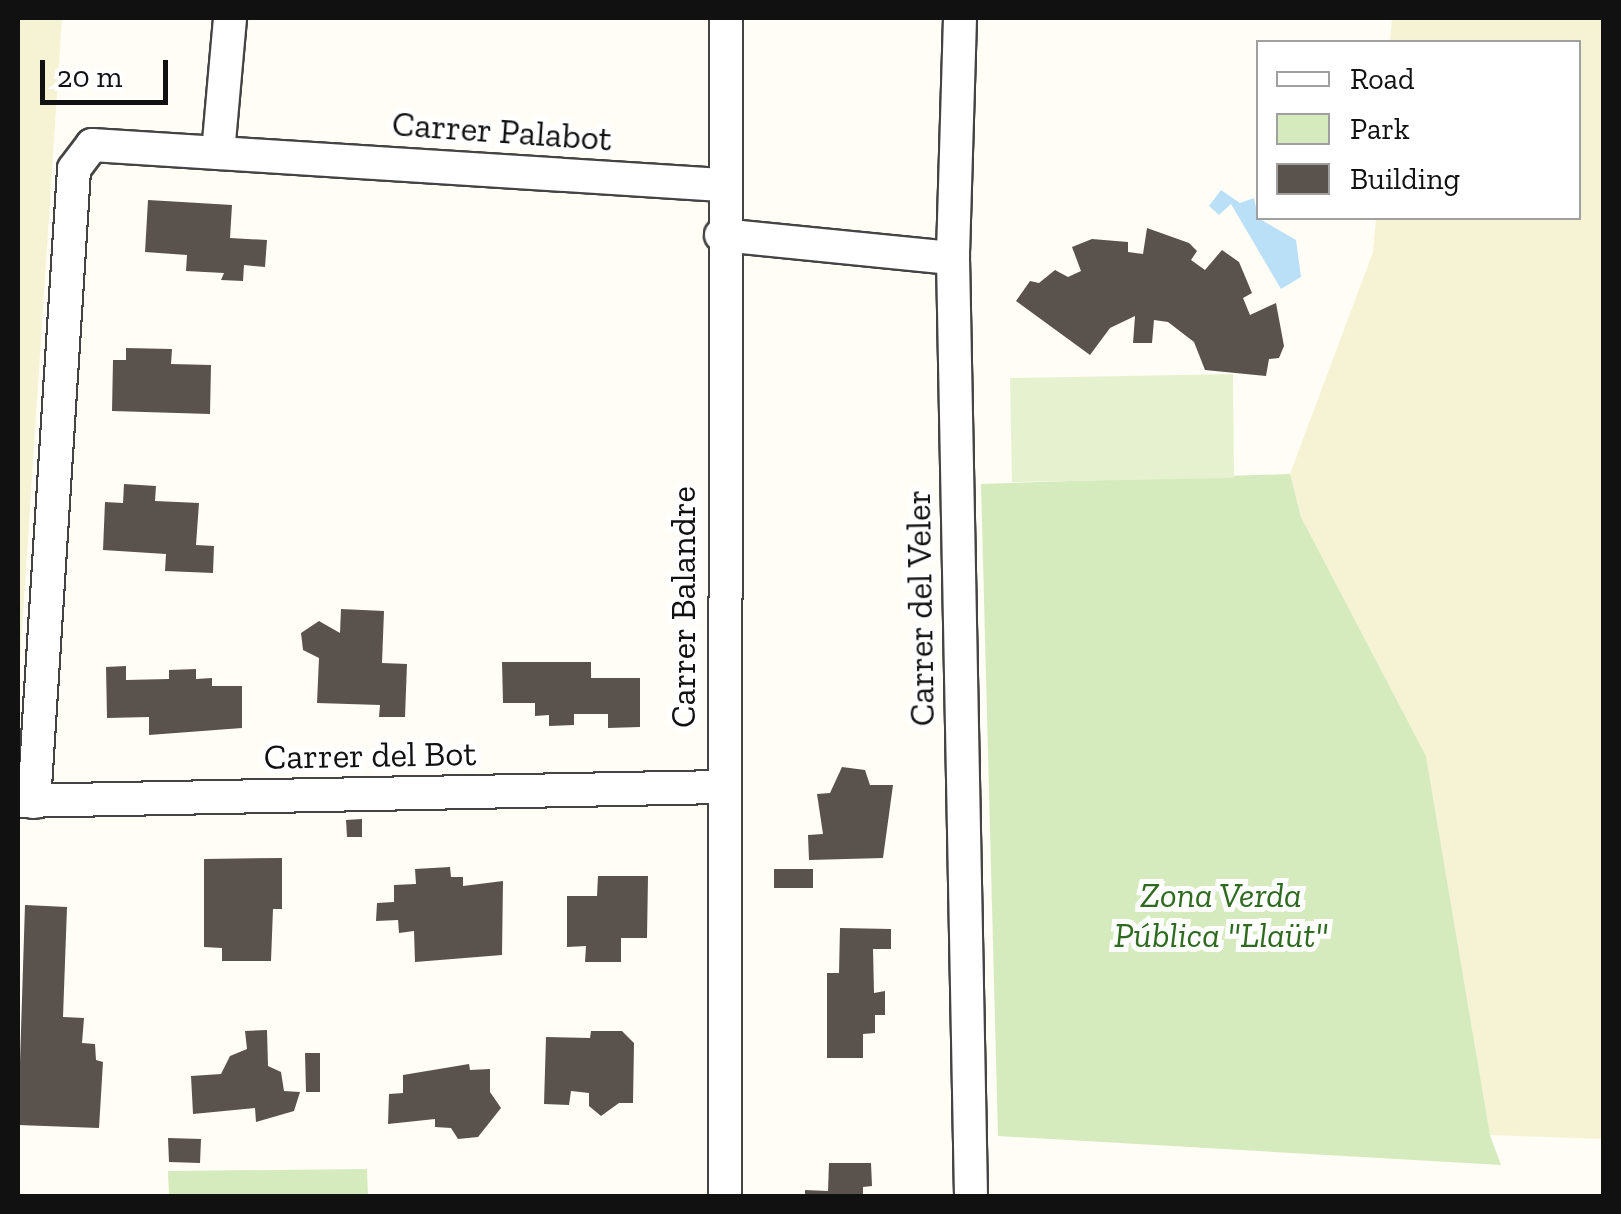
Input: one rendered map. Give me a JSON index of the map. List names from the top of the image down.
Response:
{
  "streets": {
    "street": [
      "Carrer Palabot",
      "Carrer Balandre",
      "Carrer del Veler",
      "Carrer del Bot"
    ]
  },
  "crossings": [
    ["Carrer Palabot", "Carrer Balandre"],
    ["Carrer Palabot", "Carrer del Bot"],
    ["Carrer Balandre", "Carrer del Bot"]
  ],
  "parks": ["Zona Verda Pública \"Llaüt\""],
  "legend": ["Road", "Park", "Building"],
  "scale_bar": "20 m"
}
